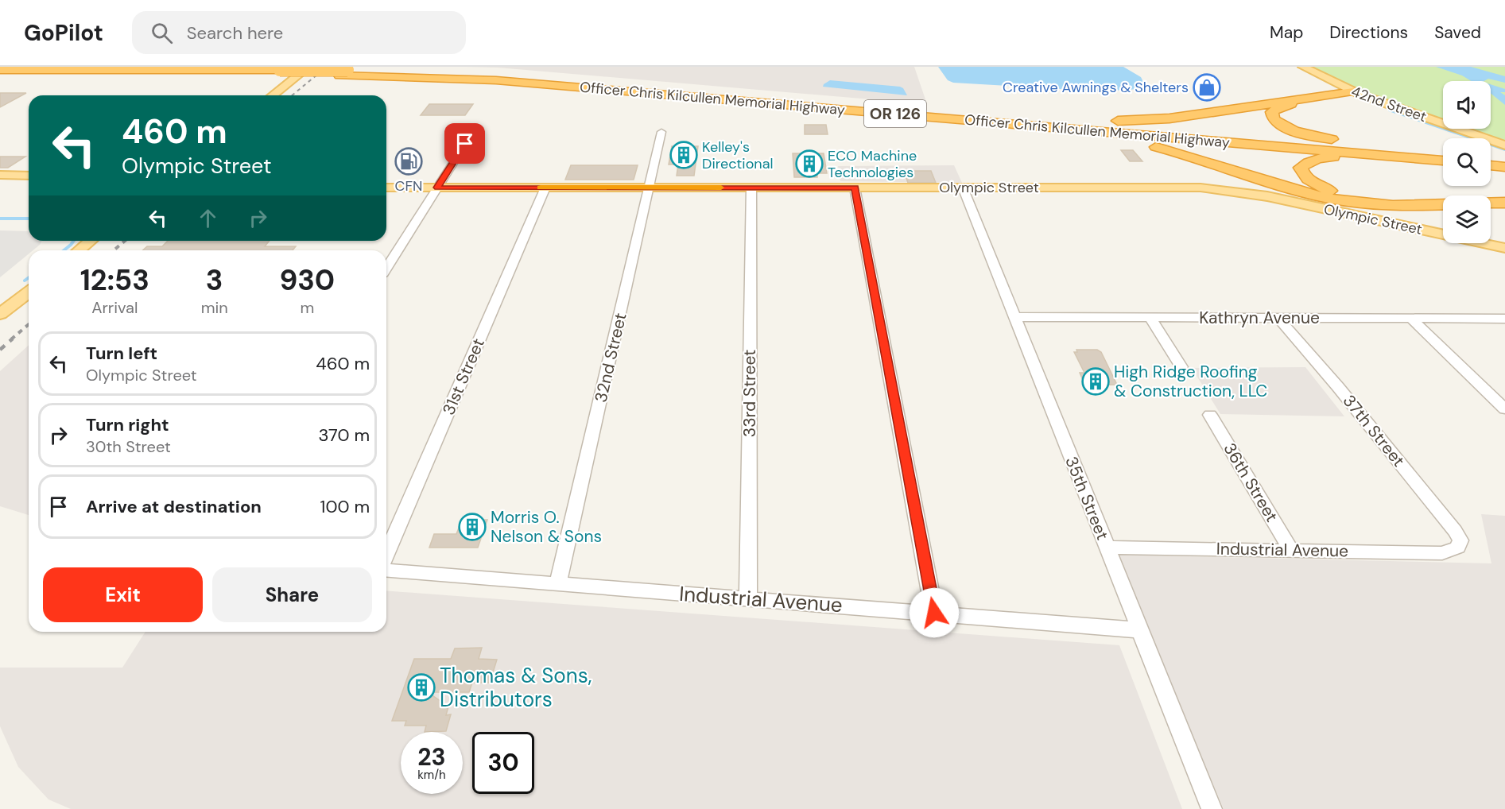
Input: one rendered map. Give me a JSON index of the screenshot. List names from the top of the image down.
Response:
{
  "streets": {
    "highway": ["Officer Chris Kilcullen Memorial Highway", "OR 126"],
    "main road": ["42nd Street", "Olympic Street"],
    "street": [
      "Kathryn Avenue",
      "32nd Street",
      "31st Street",
      "33rd Street",
      "37th Street",
      "36th Street",
      "35th Street",
      "Industrial Avenue"
    ]
  },
  "crossings": [
    ["Olympic Street", "32nd Street"],
    ["Olympic Street", "31st Street"],
    ["Olympic Street", "33rd Street"],
    ["Olympic Street", "35th Street"],
    ["Kathryn Avenue", "37th Street"],
    ["Kathryn Avenue", "35th Street"],
    ["32nd Street", "Industrial Avenue"],
    ["33rd Street", "Industrial Avenue"],
    ["37th Street", "Industrial Avenue"],
    ["36th Street", "Industrial Avenue"],
    ["35th Street", "Industrial Avenue"]
  ],
  "places": {
    "shop": ["Creative Awnings & Shelters"],
    "building": [
      "Kelley's Directional",
      "ECO Machine Technologies",
      "High Ridge Roofing & Construction, LLC",
      "Morris O. Nelson & Sons",
      "Thomas & Sons, Distributors"
    ],
    "fuel station": ["CFN"]
  },
  "page": {
    "header": "GoPilot",
    "search": "Search here",
    "nav": ["Map", "Directions", "Saved"],
    "turn": ["460 m", "Olympic Street"],
    "eta": [
      "12:53",
      "Arrival",
      "3",
      "min",
      "930",
      "m"
    ],
    "list": [
      {
        "name": "Turn left",
        "note": "Olympic Street",
        "value": "460 m"
      },
      {
        "name": "Turn right",
        "note": "30th Street",
        "value": "370 m"
      },
      {
        "name": "Arrive at destination",
        "value": "100 m"
      }
    ],
    "buttons": ["Exit", "Share"],
    "speed": "23 km/h",
    "limit": "30"
  }
}
